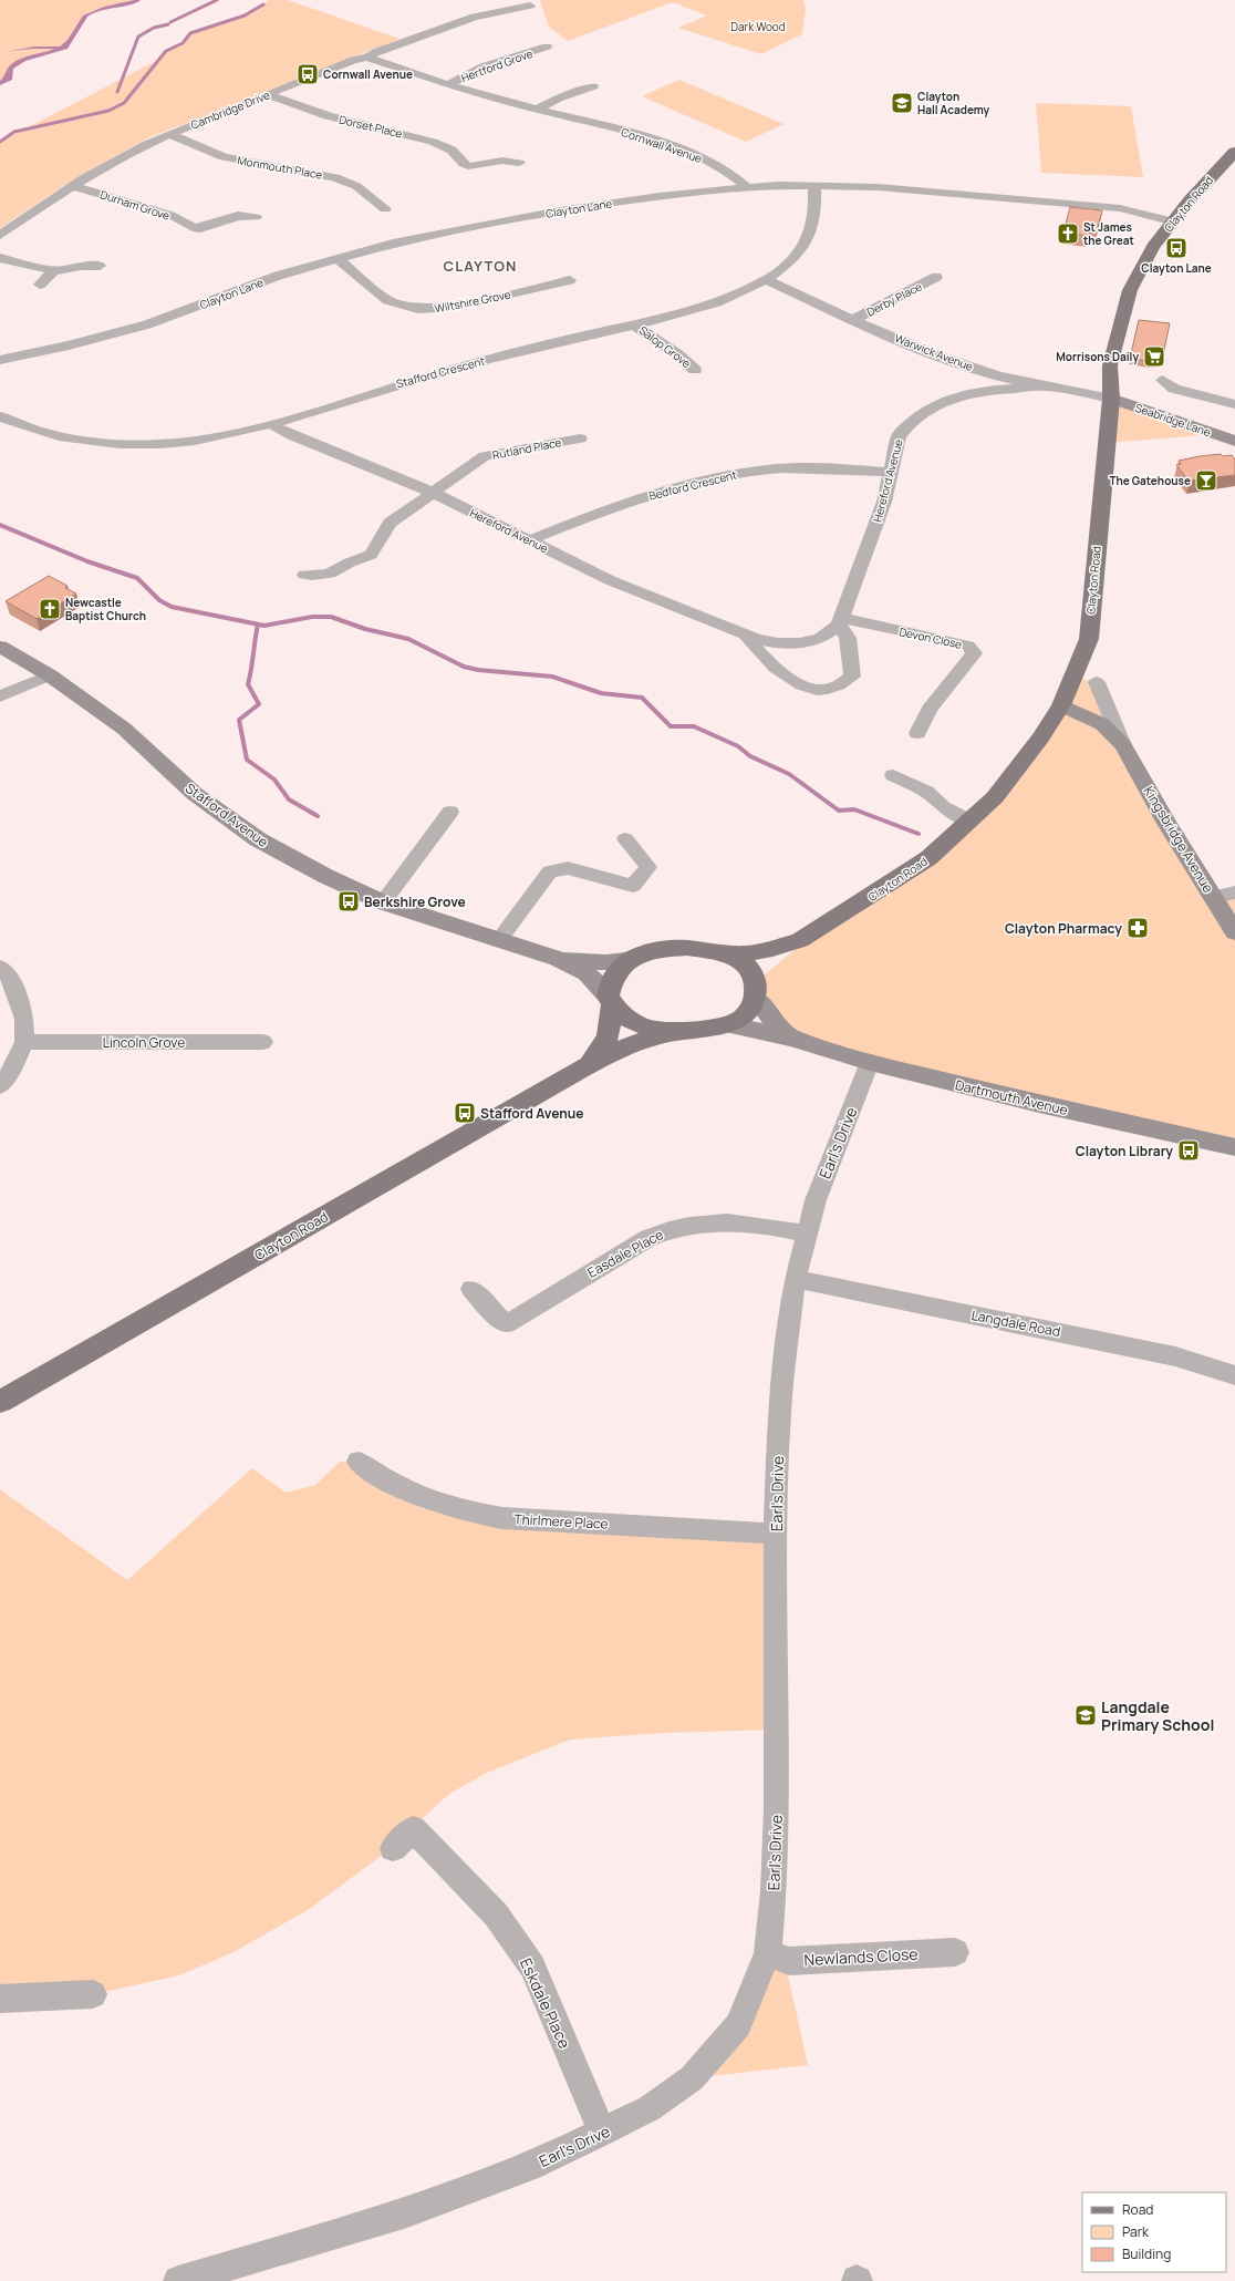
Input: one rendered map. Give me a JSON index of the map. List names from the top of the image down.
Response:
{
  "streets": {
    "main road": ["Clayton Road"],
    "street": [
      "Hertford Grove",
      "Cambridge Drive",
      "Dorset Place",
      "Cornwall Avenue",
      "Monmouth Place",
      "Durham Grove",
      "Clayton Lane",
      "Derby Place",
      "Wiltshire Grove",
      "Salop Grove",
      "Warwick Avenue",
      "Stafford Crescent",
      "Seabridge Lane",
      "Rutland Place",
      "Hereford Avenue",
      "Bedford Crescent",
      "Devon Close",
      "Stafford Avenue",
      "Kingsbridge Avenue",
      "Lincoln Grove",
      "Dartmouth Avenue",
      "Earl's Drive",
      "Easdale Place",
      "Langdale Road",
      "Thirlmere Place",
      "Newlands Close",
      "Eskdale Place"
    ]
  },
  "crossings": [
    ["Hertford Grove", "Cornwall Avenue"],
    ["Cambridge Drive", "Dorset Place"],
    ["Cambridge Drive", "Cornwall Avenue"],
    ["Cambridge Drive", "Monmouth Place"],
    ["Cambridge Drive", "Durham Grove"],
    ["Cornwall Avenue", "Clayton Lane"],
    ["Clayton Road", "Clayton Lane"],
    ["Clayton Road", "Seabridge Lane"],
    ["Clayton Road", "Hereford Avenue"],
    ["Clayton Road", "Stafford Avenue"],
    ["Clayton Road", "Dartmouth Avenue"],
    ["Clayton Lane", "Wiltshire Grove"],
    ["Clayton Lane", "Stafford Crescent"],
    ["Derby Place", "Warwick Avenue"],
    ["Salop Grove", "Stafford Crescent"],
    ["Warwick Avenue", "Stafford Crescent"],
    ["Warwick Avenue", "Hereford Avenue"],
    ["Stafford Crescent", "Hereford Avenue"],
    ["Seabridge Lane", "Hereford Avenue"],
    ["Rutland Place", "Hereford Avenue"],
    ["Hereford Avenue", "Bedford Crescent"],
    ["Hereford Avenue", "Devon Close"],
    ["Stafford Avenue", "Dartmouth Avenue"],
    ["Dartmouth Avenue", "Earl's Drive"],
    ["Earl's Drive", "Easdale Place"],
    ["Earl's Drive", "Langdale Road"],
    ["Earl's Drive", "Thirlmere Place"],
    ["Earl's Drive", "Newlands Close"],
    ["Earl's Drive", "Eskdale Place"]
  ],
  "districts": ["CLAYTON"],
  "parks": ["Dark Wood"],
  "places": {
    "bus stop": [
      "Cornwall Avenue",
      "Clayton Lane",
      "Berkshire Grove",
      "Stafford Avenue",
      "Clayton Library"
    ],
    "school or university": ["Clayton Hall Academy", "Langdale Primary School"],
    "church": ["St James the Great", "Newcastle Baptist Church"],
    "supermarket": ["Morrisons Daily"],
    "bar": ["The Gatehouse"],
    "pharmacy": ["Clayton Pharmacy"]
  },
  "legend": ["Road", "Park", "Building"]
}
